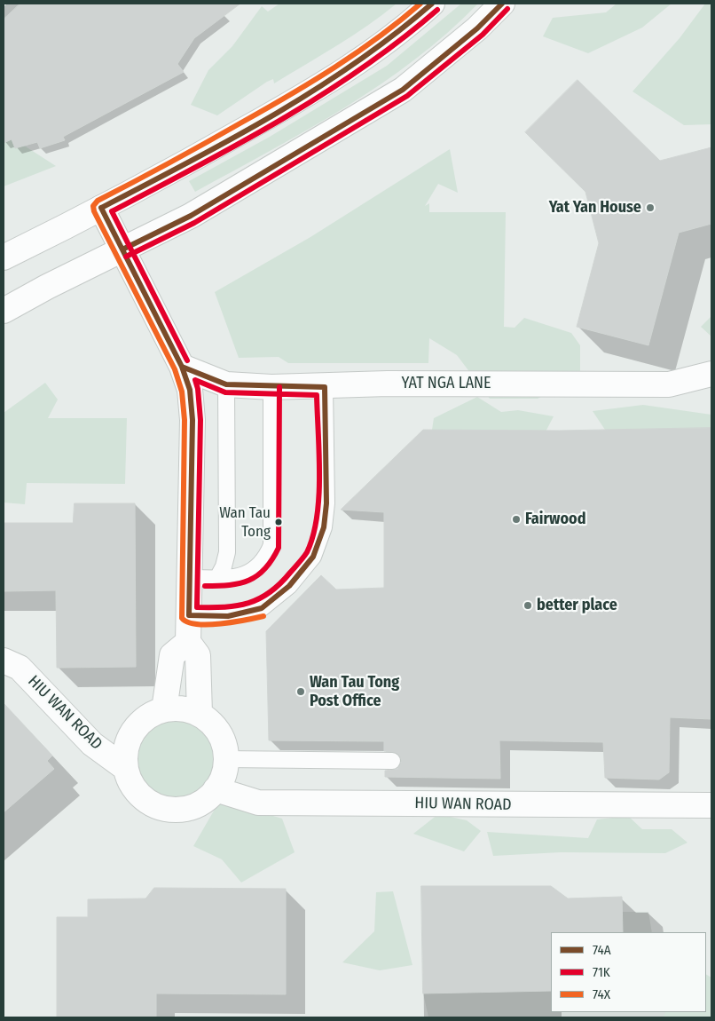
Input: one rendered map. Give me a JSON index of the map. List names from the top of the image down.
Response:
{
  "streets": {
    "street": ["YAT NGA LANE", "HIU WAN ROAD"]
  },
  "places": [
    "Yat Yan House",
    "Fairwood",
    "Wan Tau Tong",
    "better place",
    "Wan Tau Tong Post Office"
  ],
  "lines": ["transit line 74A", "transit line 74X", "transit line 71K"],
  "legend": ["74A", "71K", "74X"]
}
